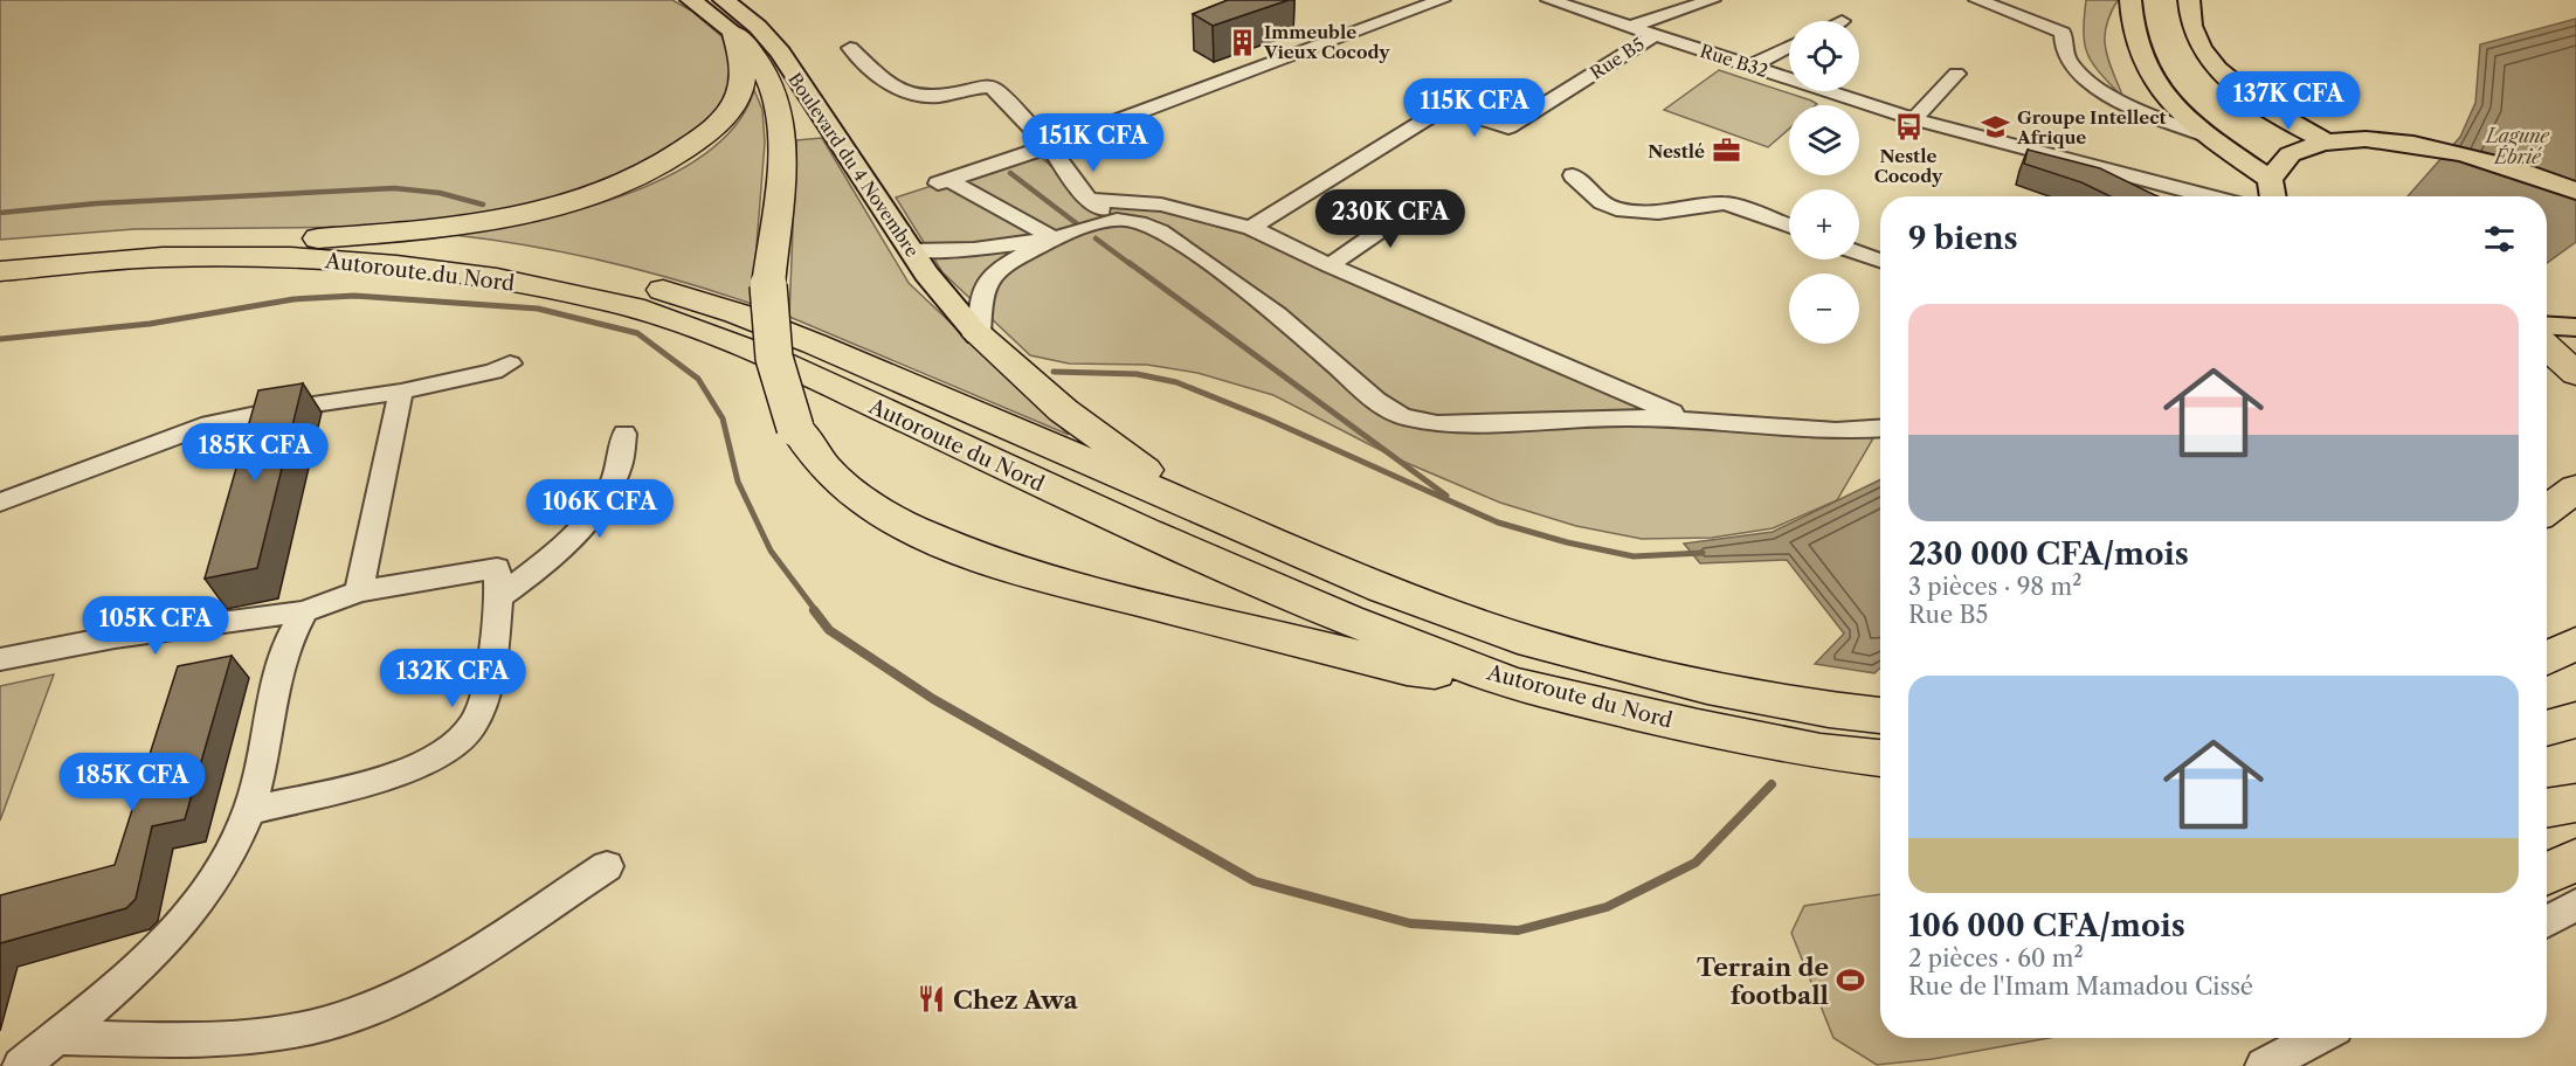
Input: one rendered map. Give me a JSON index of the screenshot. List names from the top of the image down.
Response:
{
  "streets": {
    "highway": ["Autoroute du Nord"],
    "main road": ["Boulevard du 4 Novembre"],
    "street": ["Rue B5", "Rue B32"]
  },
  "crossings": [
    ["Rue B5", "Rue B32"]
  ],
  "water": ["Lagune Ébrié"],
  "places": {
    "building": ["Immeuble Vieux Cocody"],
    "bus stop": ["Nestle Cocody"],
    "school or university": ["Groupe Intellect Afrique"],
    "office": ["Nestlé"],
    "sports": ["Terrain de football"],
    "restaurant": ["Chez Awa"]
  },
  "page": {
    "map_buttons": ["+", "−"],
    "price": [
      "137K CFA",
      "115K CFA",
      "151K CFA",
      "230K CFA",
      "185K CFA",
      "106K CFA",
      "105K CFA",
      "132K CFA",
      "185K CFA"
    ],
    "heading": "9 biens",
    "list": [
      {
        "name": "230 000 CFA/mois",
        "note": "3 pièces · 98 m² · Rue B5"
      },
      {
        "name": "106 000 CFA/mois",
        "note": "2 pièces · 60 m² · Rue de l'Imam Mamadou Cissé"
      }
    ]
  }
}
